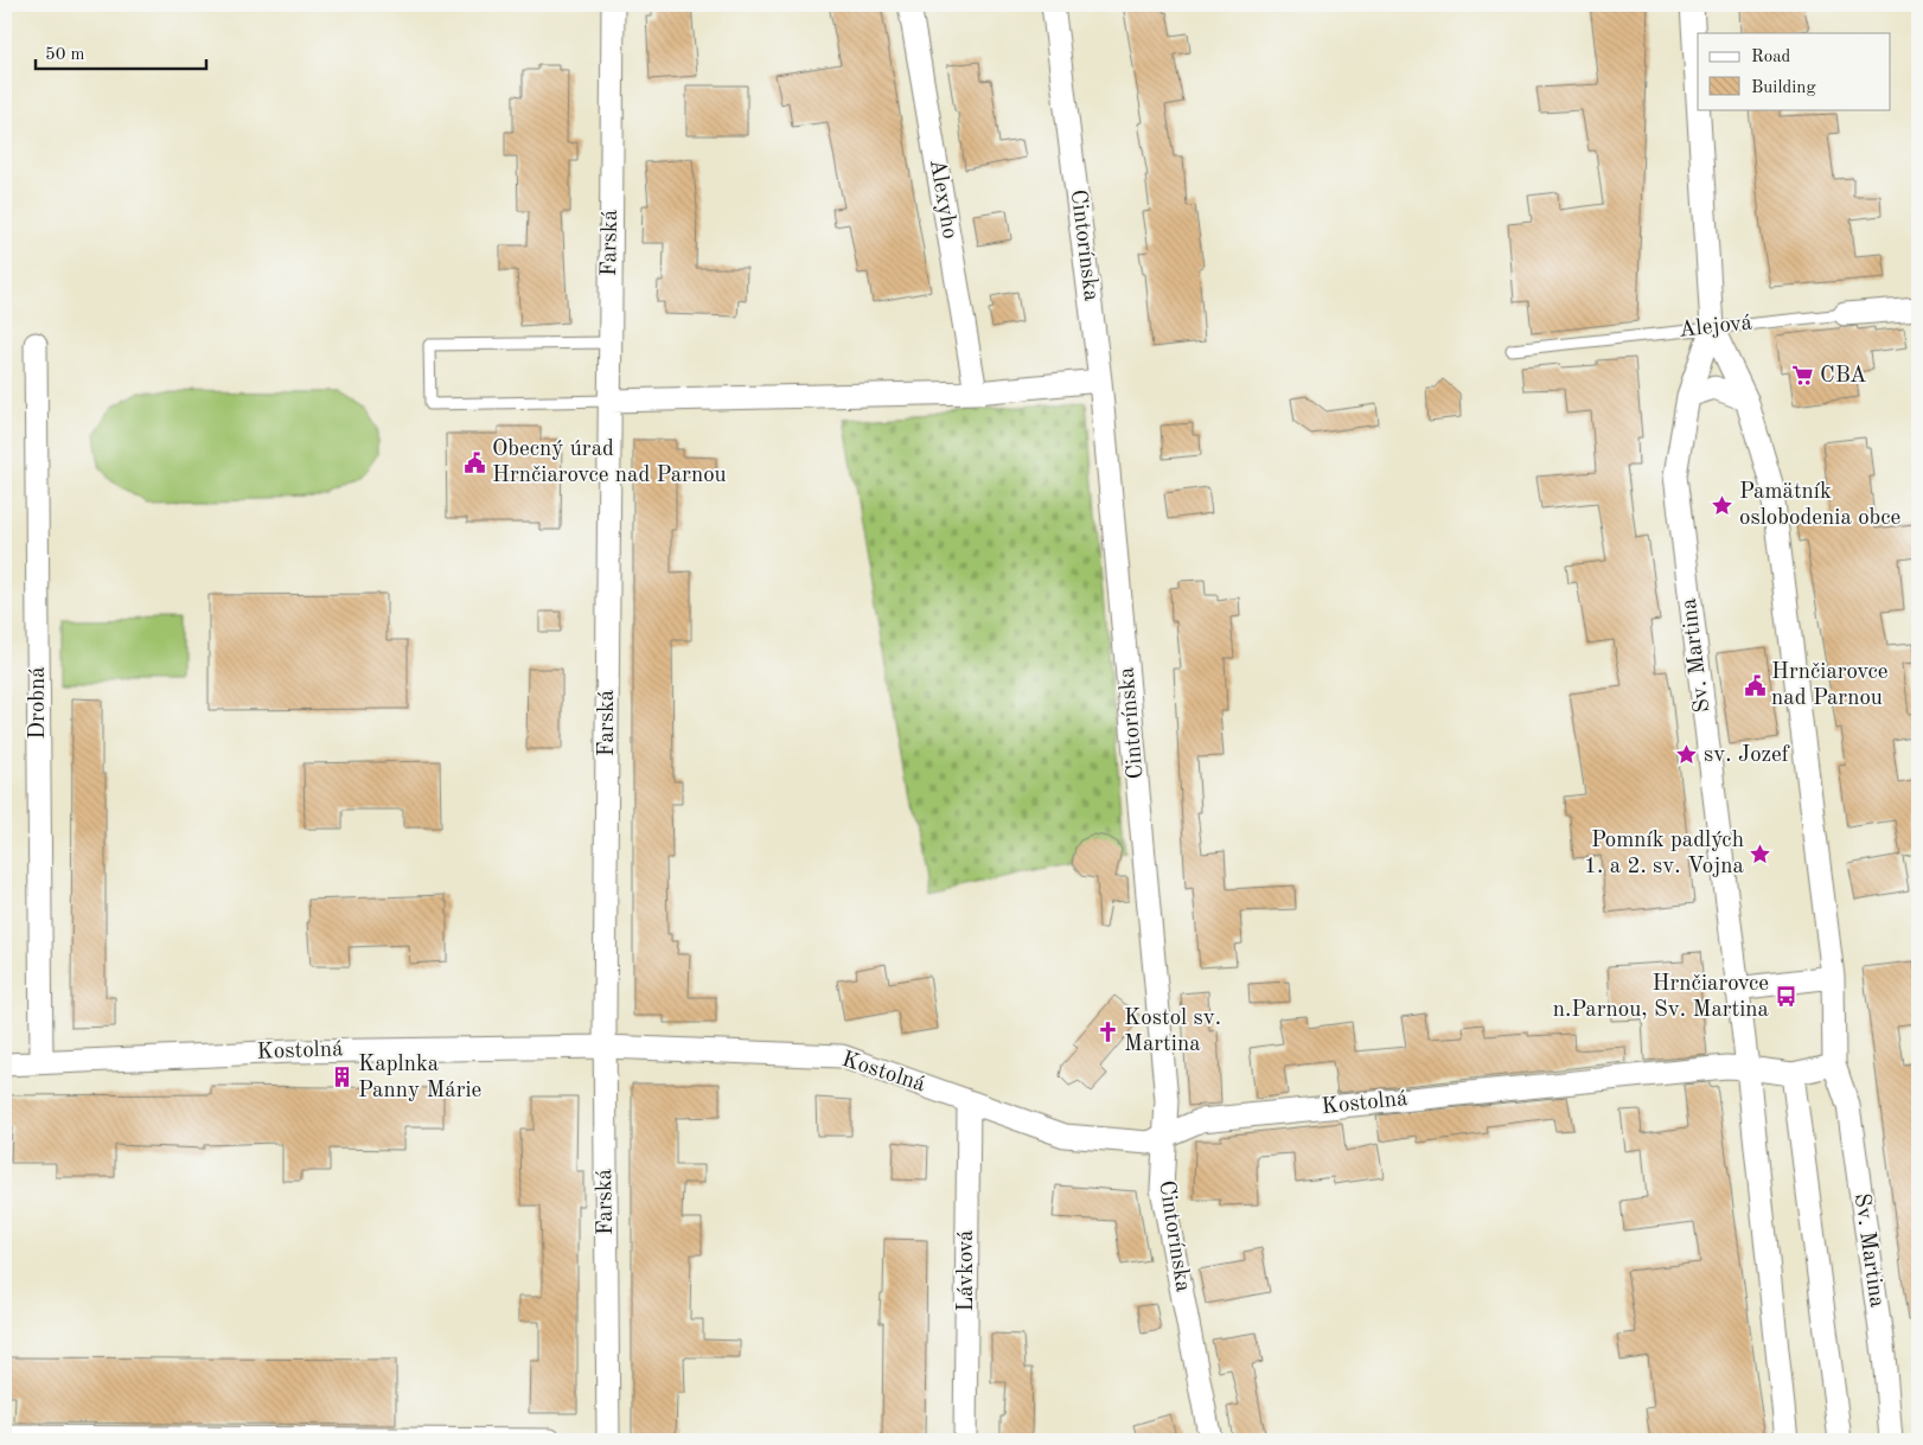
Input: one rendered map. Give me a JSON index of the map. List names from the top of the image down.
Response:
{
  "streets": {
    "street": [
      "Alexyho",
      "Farská",
      "Cintorínska",
      "Alejová",
      "Sv. Martina",
      "Drobná",
      "Kostolná",
      "Lávková"
    ]
  },
  "crossings": [
    ["Farská", "Kostolná"],
    ["Cintorínska", "Kostolná"],
    ["Alejová", "Sv. Martina"],
    ["Sv. Martina", "Kostolná"],
    ["Drobná", "Kostolná"],
    ["Kostolná", "Lávková"]
  ],
  "places": {
    "supermarket": ["CBA"],
    "public building": ["Obecný úrad Hrnčiarovce nad Parnou", "Hrnčiarovce nad Parnou"],
    "place": ["Pamätník oslobodenia obce", "sv. Jozef", "Pomník padlých 1. a 2. sv. Vojna"],
    "bus stop": ["Hrnčiarovce n.Parnou, Sv. Martina"],
    "church": ["Kostol sv. Martina"],
    "building": ["Kaplnka Panny Márie"]
  },
  "legend": ["Road", "Building"],
  "scale_bar": "50 m"
}
